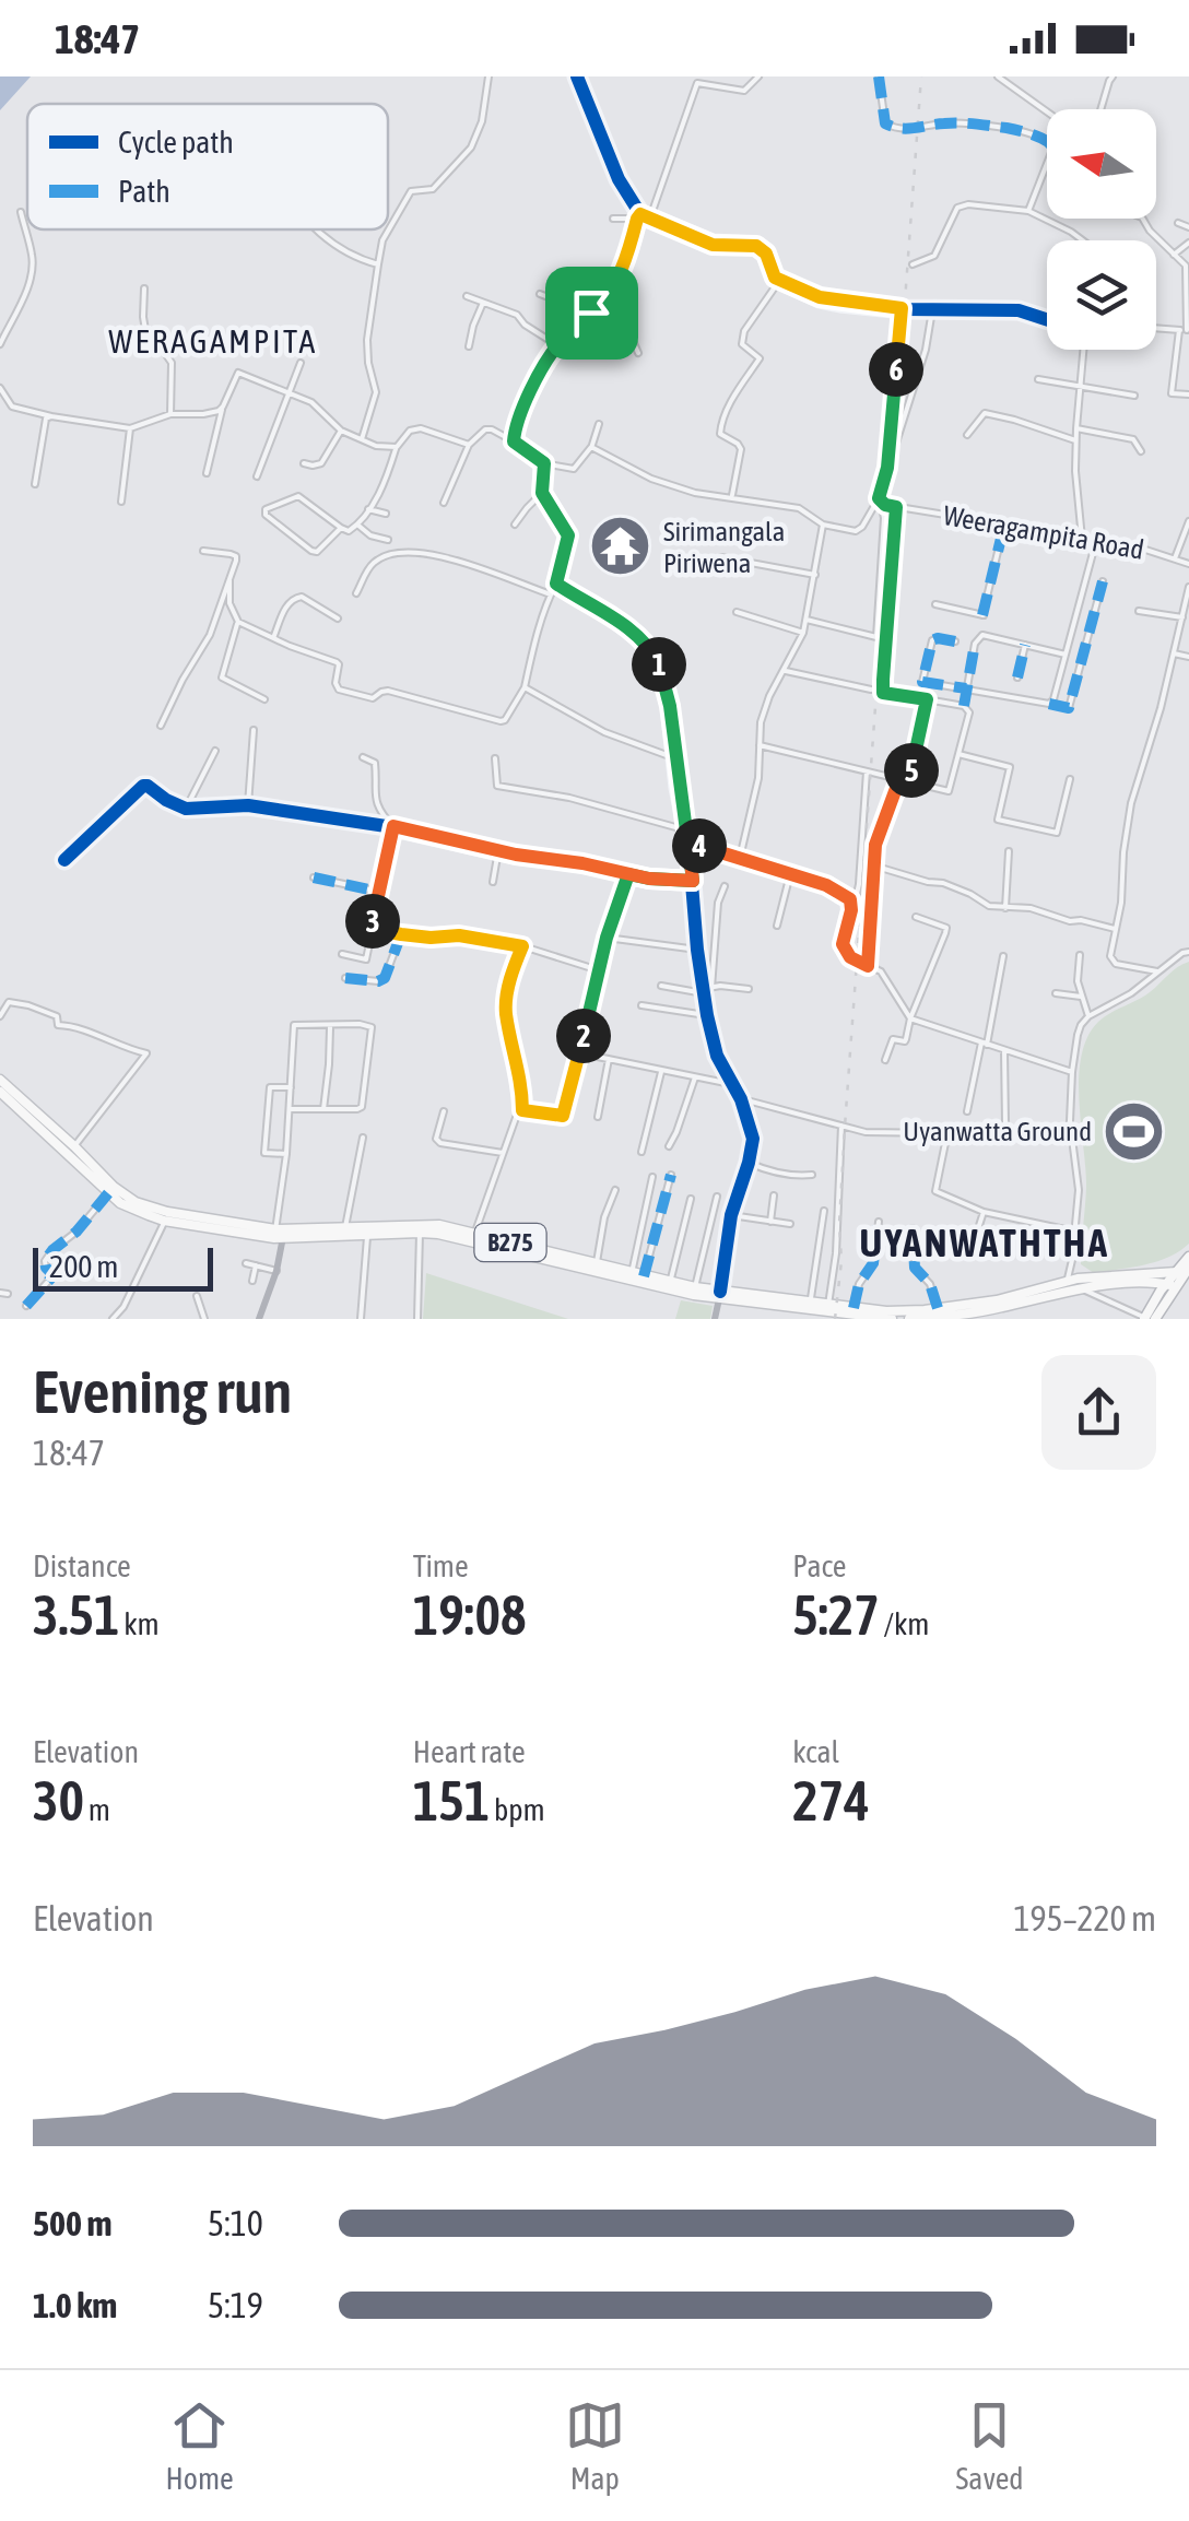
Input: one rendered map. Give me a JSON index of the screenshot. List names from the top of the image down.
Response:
{
  "streets": {
    "main road": ["B275"],
    "street": ["Weeragampita Road"]
  },
  "districts": ["WERAGAMPITA", "UYANWATHTHA"],
  "places": {
    "temple": ["Sirimangala Piriwena"],
    "sports": ["Uyanwatta Ground"]
  },
  "legend": ["Cycle path", "Path"],
  "scale_bar": "200 m",
  "north": "left",
  "page": {
    "status": "18:47",
    "pins": [
      "6",
      "1",
      "5",
      "4",
      "3",
      "2"
    ],
    "scale": "200 m",
    "heading": ["Evening run", "18:47"],
    "stats": [
      ["Distance", "3.51 km"],
      ["Time", "19:08"],
      ["Pace", "5:27 /km"],
      ["Elevation", "30 m"],
      ["Heart rate", "151 bpm"],
      ["kcal", "274"]
    ],
    "chart": ["Elevation", "195–220 m"],
    "list": [
      {
        "name": "500 m",
        "note": "5:10"
      },
      {
        "name": "1.0 km",
        "note": "5:19"
      }
    ],
    "tabs": ["Home", "Map", "Saved"]
  }
}
